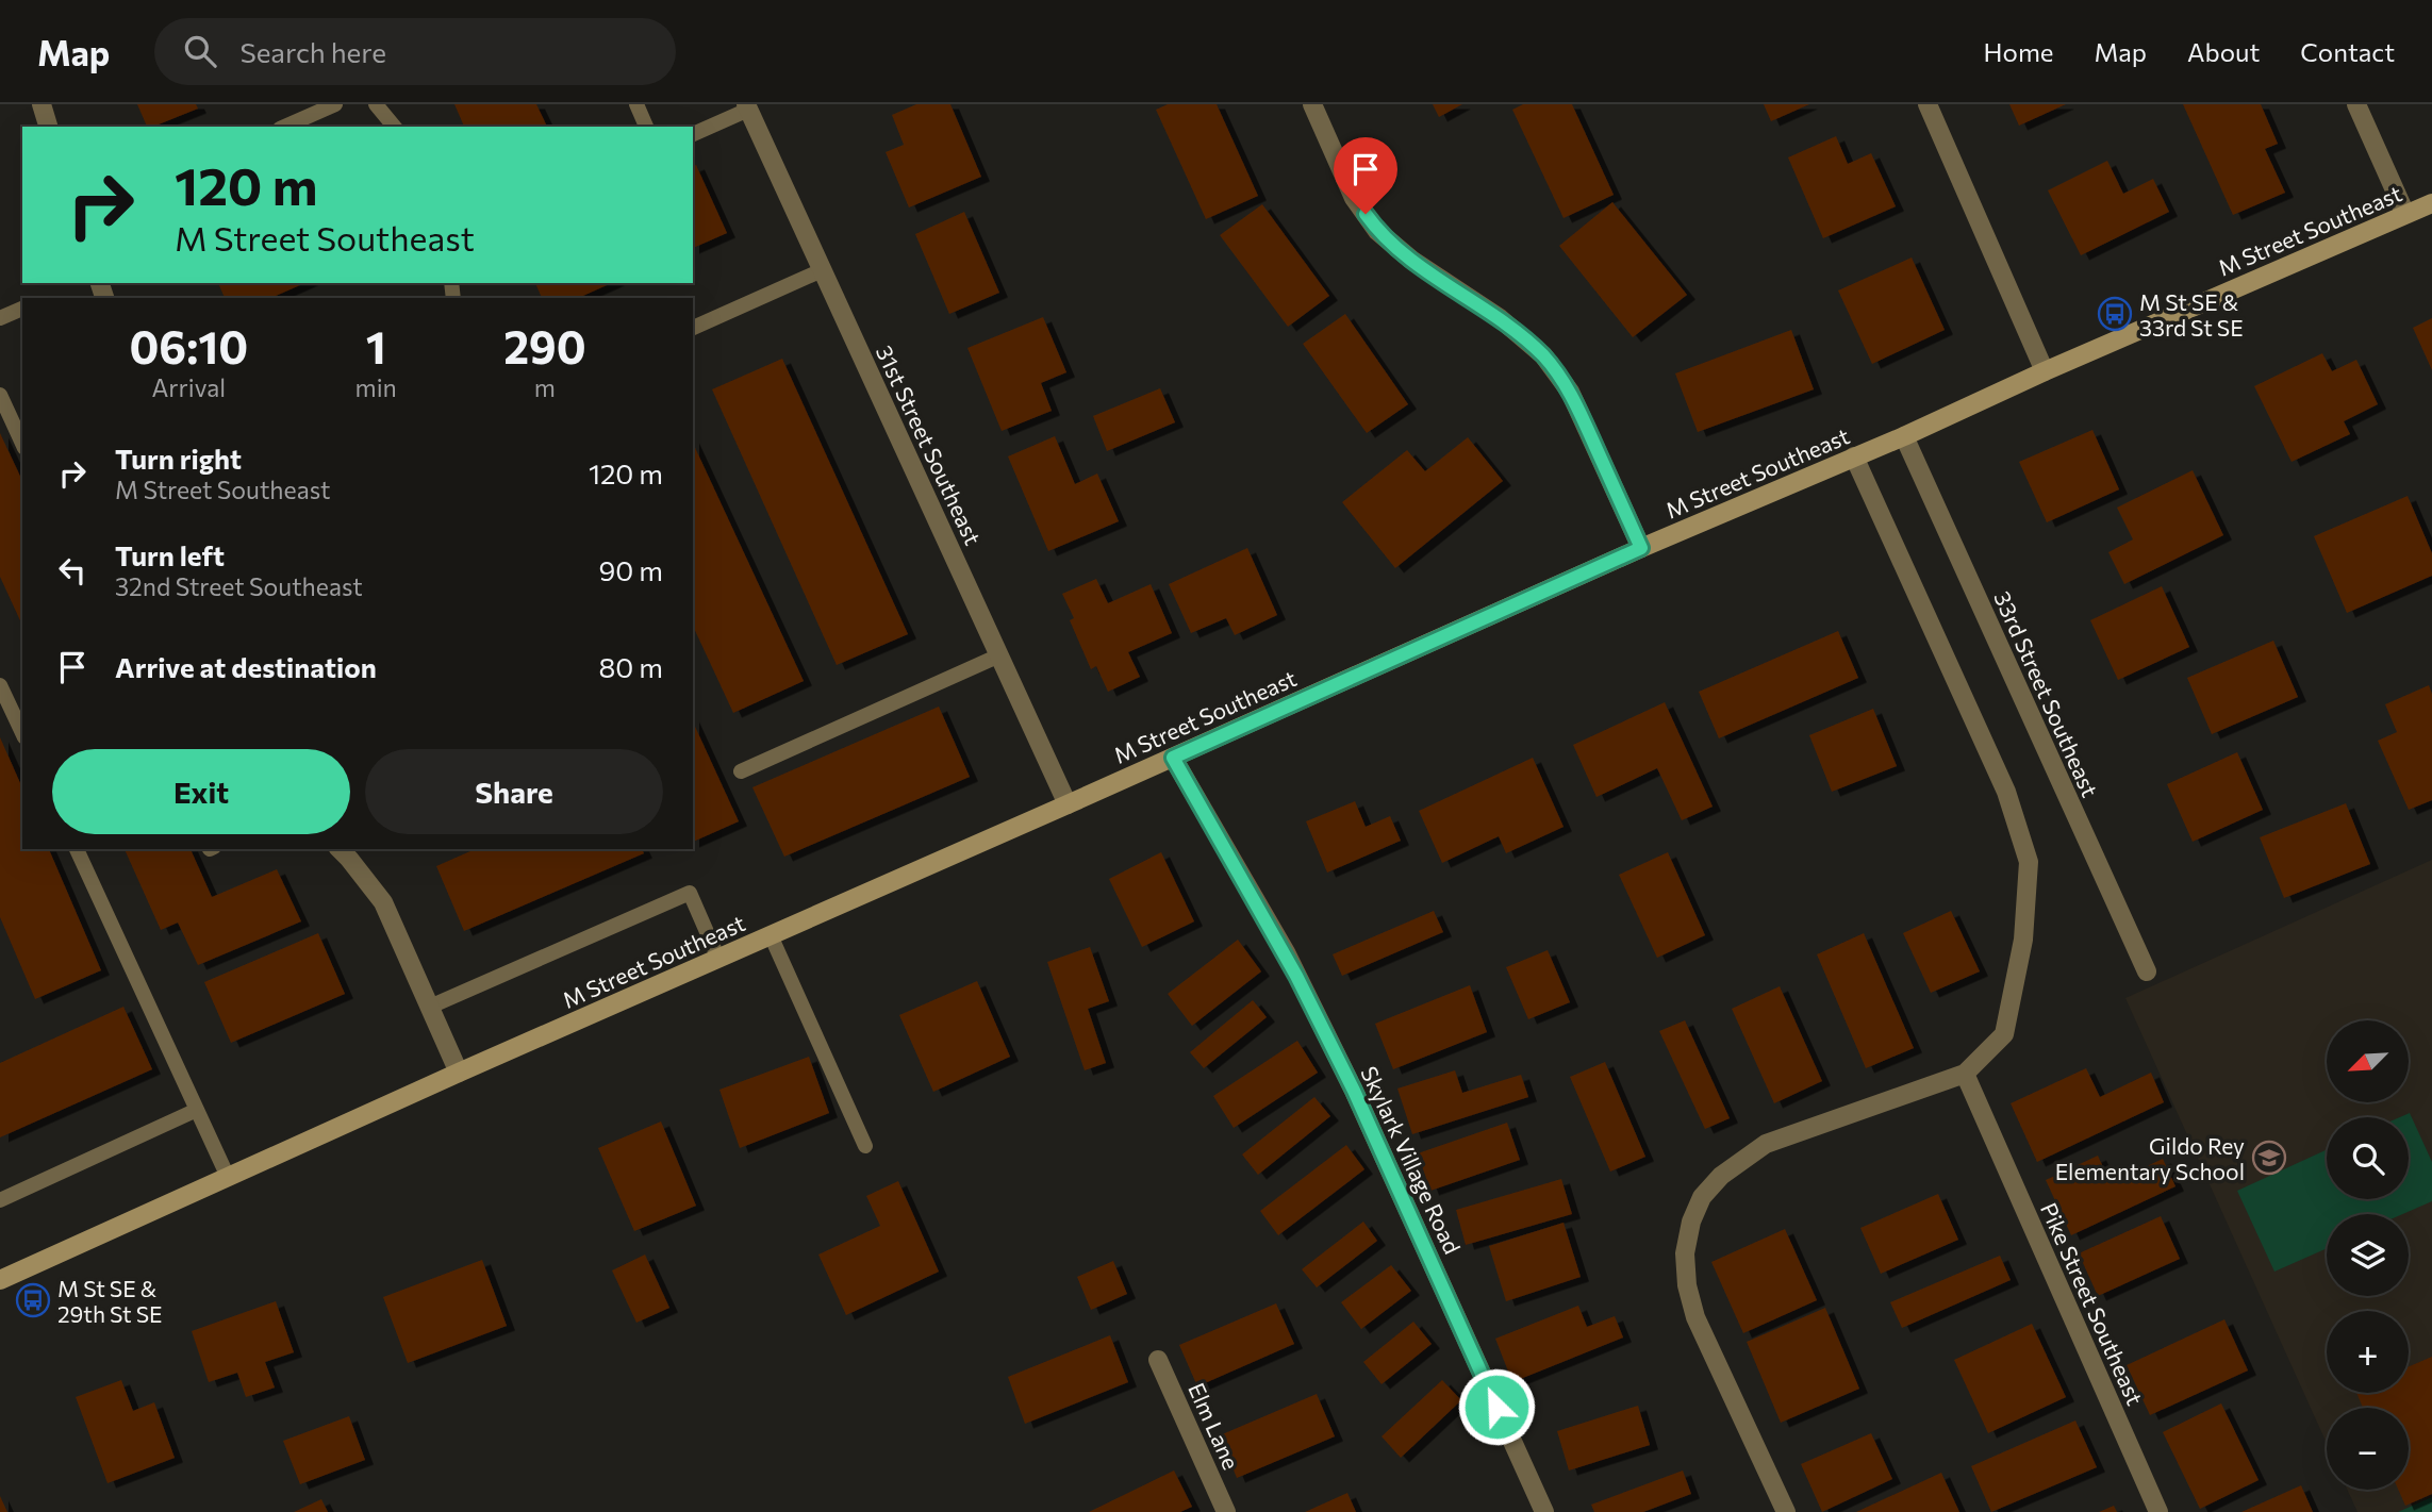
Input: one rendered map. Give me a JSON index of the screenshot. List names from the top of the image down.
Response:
{
  "streets": {
    "street": [
      "M Street Southeast",
      "31st Street Southeast",
      "33rd Street Southeast",
      "Skylark Village Road",
      "Pike Street Southeast",
      "Elm Lane"
    ]
  },
  "crossings": [
    ["M Street Southeast", "31st Street Southeast"],
    ["M Street Southeast", "33rd Street Southeast"],
    ["M Street Southeast", "Skylark Village Road"]
  ],
  "places": {
    "bus stop": ["M St SE & 33rd St SE", "M St SE & 29th St SE"],
    "school or university": ["Gildo Rey Elementary School"]
  },
  "north": "bottom left",
  "page": {
    "header": "Map",
    "search": "Search here",
    "nav": [
      "Home",
      "Map",
      "About",
      "Contact"
    ],
    "turn": ["120 m", "M Street Southeast"],
    "eta": [
      "06:10",
      "Arrival",
      "1",
      "min",
      "290",
      "m"
    ],
    "list": [
      {
        "name": "Turn right",
        "note": "M Street Southeast",
        "value": "120 m"
      },
      {
        "name": "Turn left",
        "note": "32nd Street Southeast",
        "value": "90 m"
      },
      {
        "name": "Arrive at destination",
        "value": "80 m"
      }
    ],
    "buttons": ["Exit", "Share"],
    "map_buttons": ["+", "−"]
  }
}
